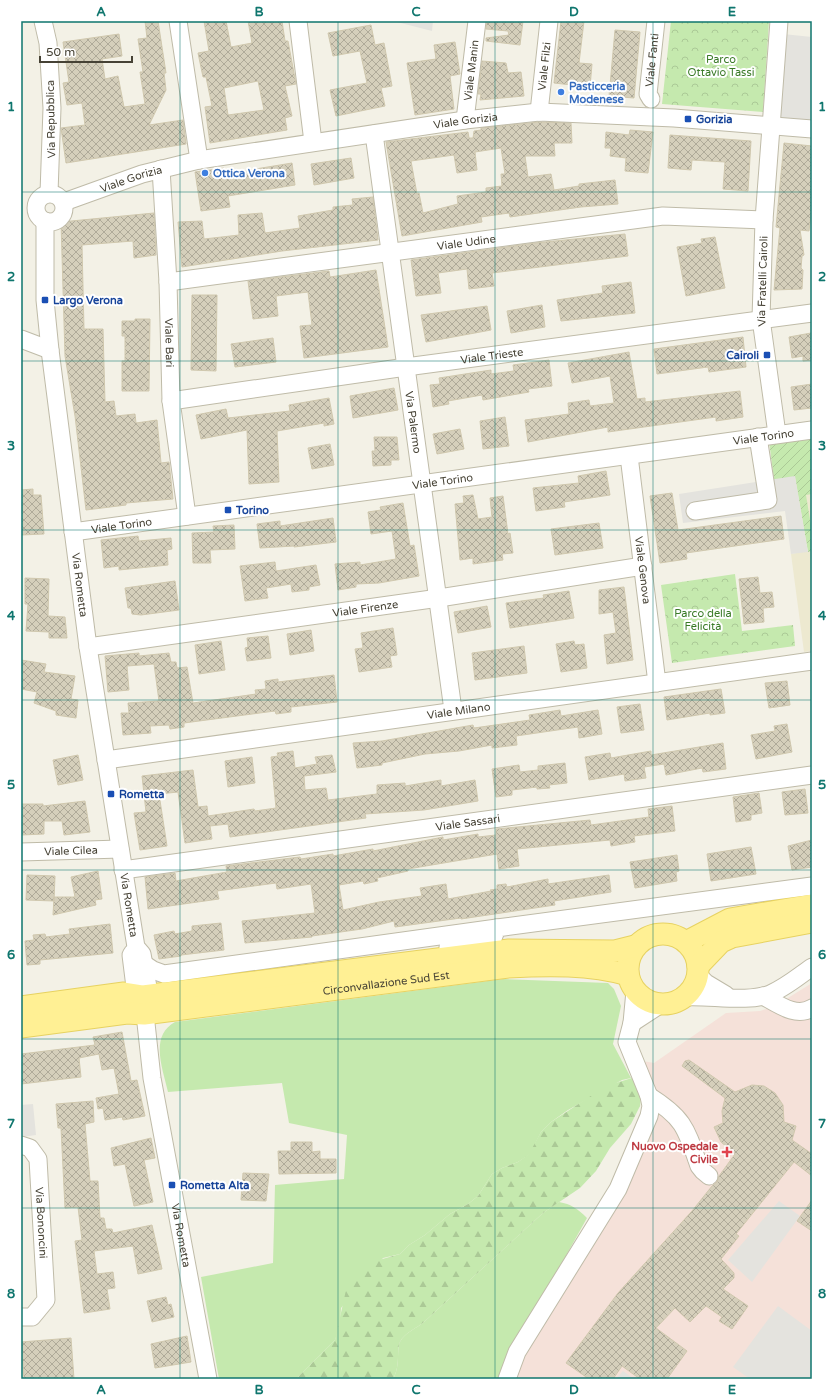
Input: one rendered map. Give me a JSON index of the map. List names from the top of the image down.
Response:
{
  "streets": {
    "main road": ["Circonvallazione Sud Est"],
    "street": [
      "Viale Fanti",
      "Viale Filzi",
      "Viale Manin",
      "Via Repubblica",
      "Viale Gorizia",
      "Viale Udine",
      "Via Fratelli Cairoli",
      "Viale Bari",
      "Viale Trieste",
      "Via Palermo",
      "Viale Torino",
      "Viale Genova",
      "Via Rometta",
      "Viale Firenze",
      "Viale Milano",
      "Viale Sassari",
      "Viale Cilea",
      "Via Bononcini"
    ]
  },
  "crossings": [
    ["Viale Filzi", "Viale Gorizia"],
    ["Viale Manin", "Viale Gorizia"],
    ["Via Repubblica", "Viale Gorizia"],
    ["Via Repubblica", "Via Rometta"],
    ["Viale Gorizia", "Via Fratelli Cairoli"],
    ["Viale Gorizia", "Viale Bari"],
    ["Viale Gorizia", "Via Palermo"],
    ["Viale Gorizia", "Via Rometta"],
    ["Viale Udine", "Via Fratelli Cairoli"],
    ["Viale Udine", "Viale Bari"],
    ["Viale Udine", "Via Palermo"],
    ["Via Fratelli Cairoli", "Viale Trieste"],
    ["Via Fratelli Cairoli", "Viale Torino"],
    ["Viale Bari", "Viale Trieste"],
    ["Viale Bari", "Viale Torino"],
    ["Viale Trieste", "Via Palermo"],
    ["Via Palermo", "Viale Torino"],
    ["Via Palermo", "Viale Firenze"],
    ["Via Palermo", "Viale Milano"],
    ["Viale Torino", "Viale Genova"],
    ["Viale Torino", "Via Rometta"],
    ["Viale Genova", "Viale Firenze"],
    ["Viale Genova", "Viale Milano"],
    ["Via Rometta", "Viale Firenze"],
    ["Via Rometta", "Viale Milano"],
    ["Via Rometta", "Viale Sassari"],
    ["Via Rometta", "Viale Cilea"],
    ["Via Rometta", "Circonvallazione Sud Est"]
  ],
  "parks": ["Parco Ottavio Tassi", "Parco della Felicità"],
  "places": {
    "other": ["Pasticceria Modenese", "Ottica Verona"],
    "transit": [
      "Gorizia",
      "Largo Verona",
      "Cairoli",
      "Torino",
      "Rometta",
      "Rometta Alta"
    ],
    "health": ["Nuovo Ospedale Civile"]
  },
  "scale_bar": "50 m",
  "grid": {
    "columns": [
      "A",
      "B",
      "C",
      "D",
      "E"
    ],
    "rows": [
      "1",
      "2",
      "3",
      "4",
      "5",
      "6",
      "7",
      "8"
    ]
  }
}
